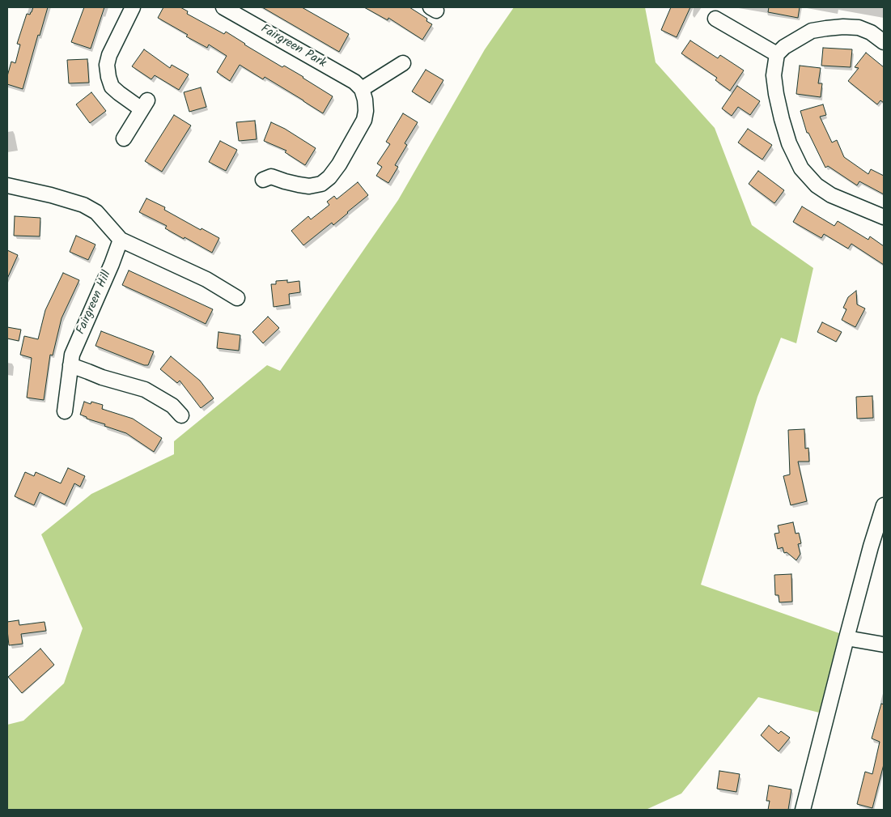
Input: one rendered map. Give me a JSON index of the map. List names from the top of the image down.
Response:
{
  "streets": {
    "street": ["Fairgreen Park", "Fairgreen Hill"]
  }
}
